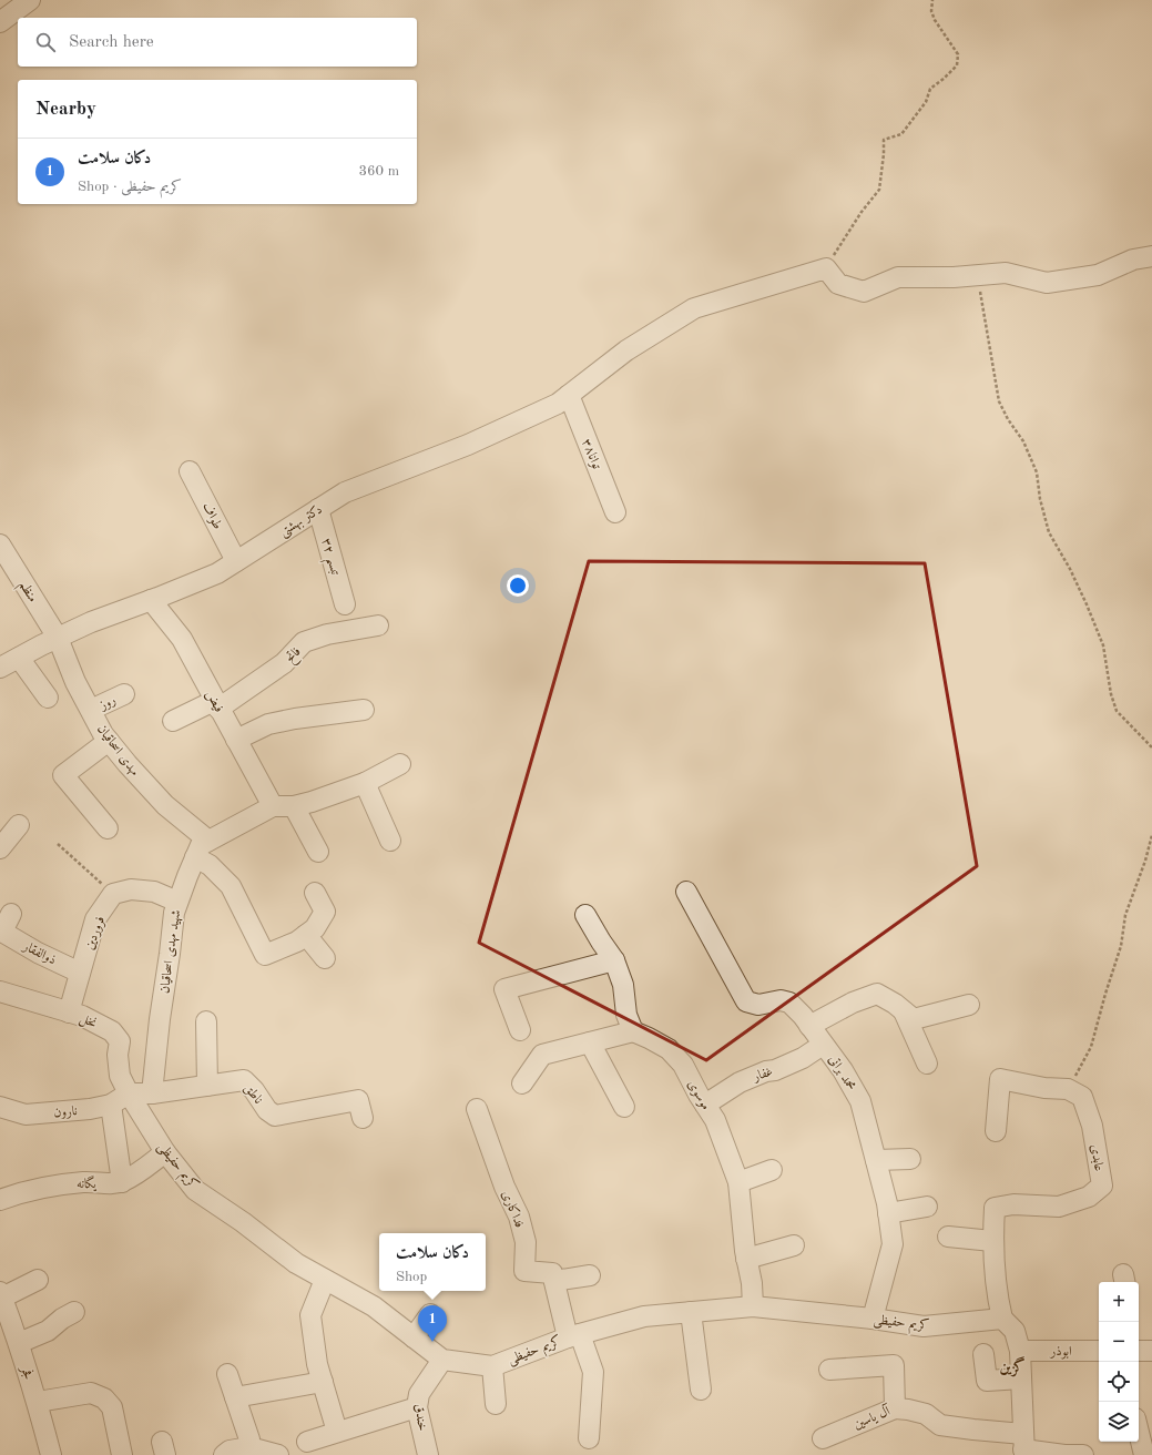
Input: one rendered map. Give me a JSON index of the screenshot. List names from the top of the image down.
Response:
{
  "streets": {
    "street": [
      "توانا۳۸",
      "طواف",
      "دکتر بهشتی",
      "تبسم ۳۲",
      "منظم",
      "فاتح",
      "فیض",
      "روز",
      "مهدی اسحاقیان",
      "فروردین",
      "شهید مهدی اسحاقیان",
      "ذوالفقار",
      "نخل",
      "محمد براتی",
      "غفار",
      "ناطق",
      "موسوی",
      "نارون",
      "عابدی",
      "کریم حفیظی",
      "یگانه",
      "فداکاری",
      "ابوذر",
      "فجر",
      "خندق",
      "آل یاسین"
    ]
  },
  "crossings": [
    ["توانا۳۸", "دکتر بهشتی"],
    ["طواف", "دکتر بهشتی"],
    ["دکتر بهشتی", "تبسم ۳۲"],
    ["دکتر بهشتی", "منظم"],
    ["دکتر بهشتی", "فیض"],
    ["دکتر بهشتی", "مهدی اسحاقیان"],
    ["منظم", "مهدی اسحاقیان"],
    ["فاتح", "فیض"],
    ["فیض", "شهید مهدی اسحاقیان"],
    ["روز", "مهدی اسحاقیان"],
    ["مهدی اسحاقیان", "شهید مهدی اسحاقیان"],
    ["فروردین", "ذوالفقار"],
    ["فروردین", "نخل"],
    ["شهید مهدی اسحاقیان", "ناطق"],
    ["نخل", "ناطق"],
    ["نخل", "نارون"],
    ["نخل", "کریم حفیظی"],
    ["محمد براتی", "غفار"],
    ["محمد براتی", "کریم حفیظی"],
    ["غفار", "موسوی"],
    ["ناطق", "نارون"],
    ["ناطق", "کریم حفیظی"],
    ["موسوی", "کریم حفیظی"],
    ["نارون", "کریم حفیظی"],
    ["عابدی", "کریم حفیظی"],
    ["کریم حفیظی", "یگانه"],
    ["کریم حفیظی", "خندق"]
  ],
  "districts": ["گزین"],
  "page": {
    "search": "Search here",
    "heading": "Nearby",
    "list": [
      {
        "mark": "1",
        "name": "دکان سلامت",
        "note": "Shop · کریم حفیظی",
        "value": "360 m"
      }
    ],
    "popup": ["دکان سلامت", "Shop"],
    "map_buttons": ["+", "−"],
    "pins": "1"
  }
}
